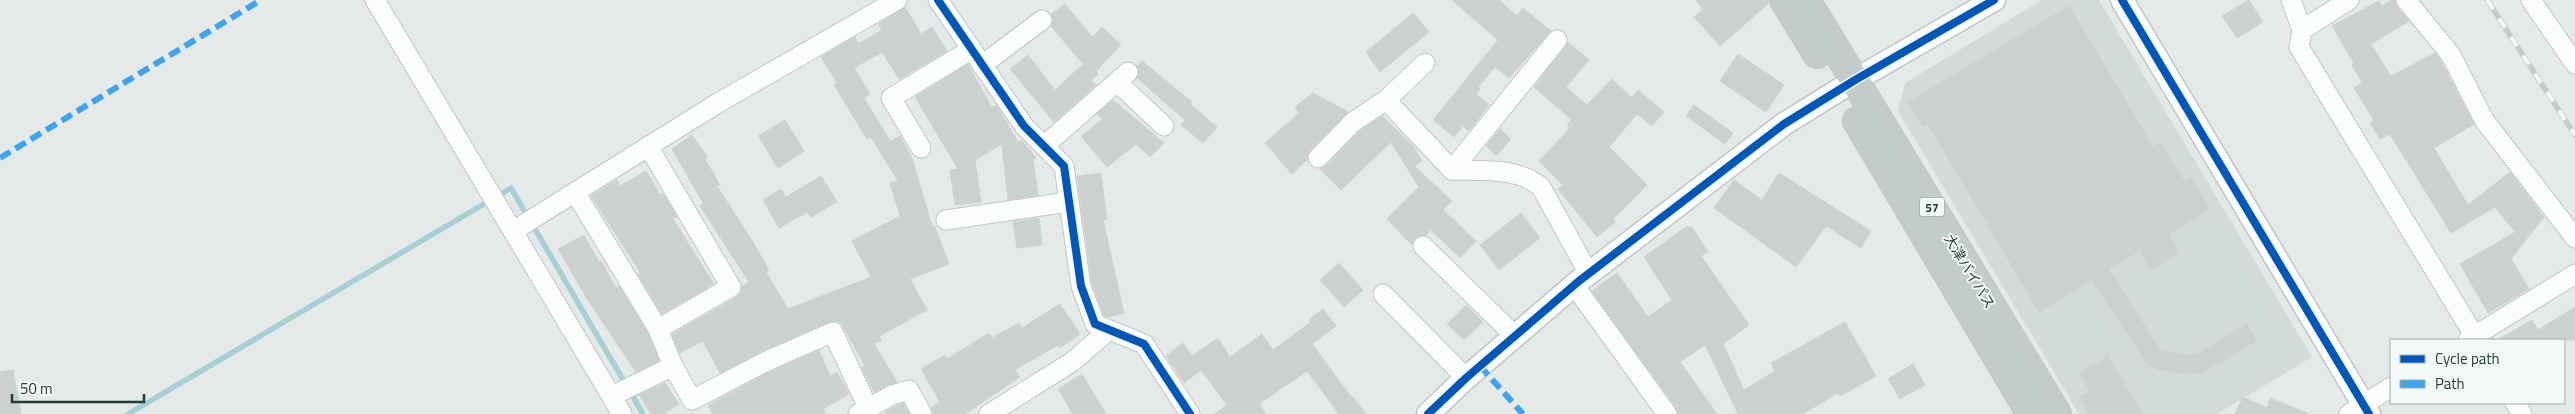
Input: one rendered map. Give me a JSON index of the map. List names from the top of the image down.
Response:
{
  "streets": {
    "highway": ["57", "大津バイパス"]
  },
  "legend": ["Cycle path", "Path"],
  "scale_bar": "50 m"
}
